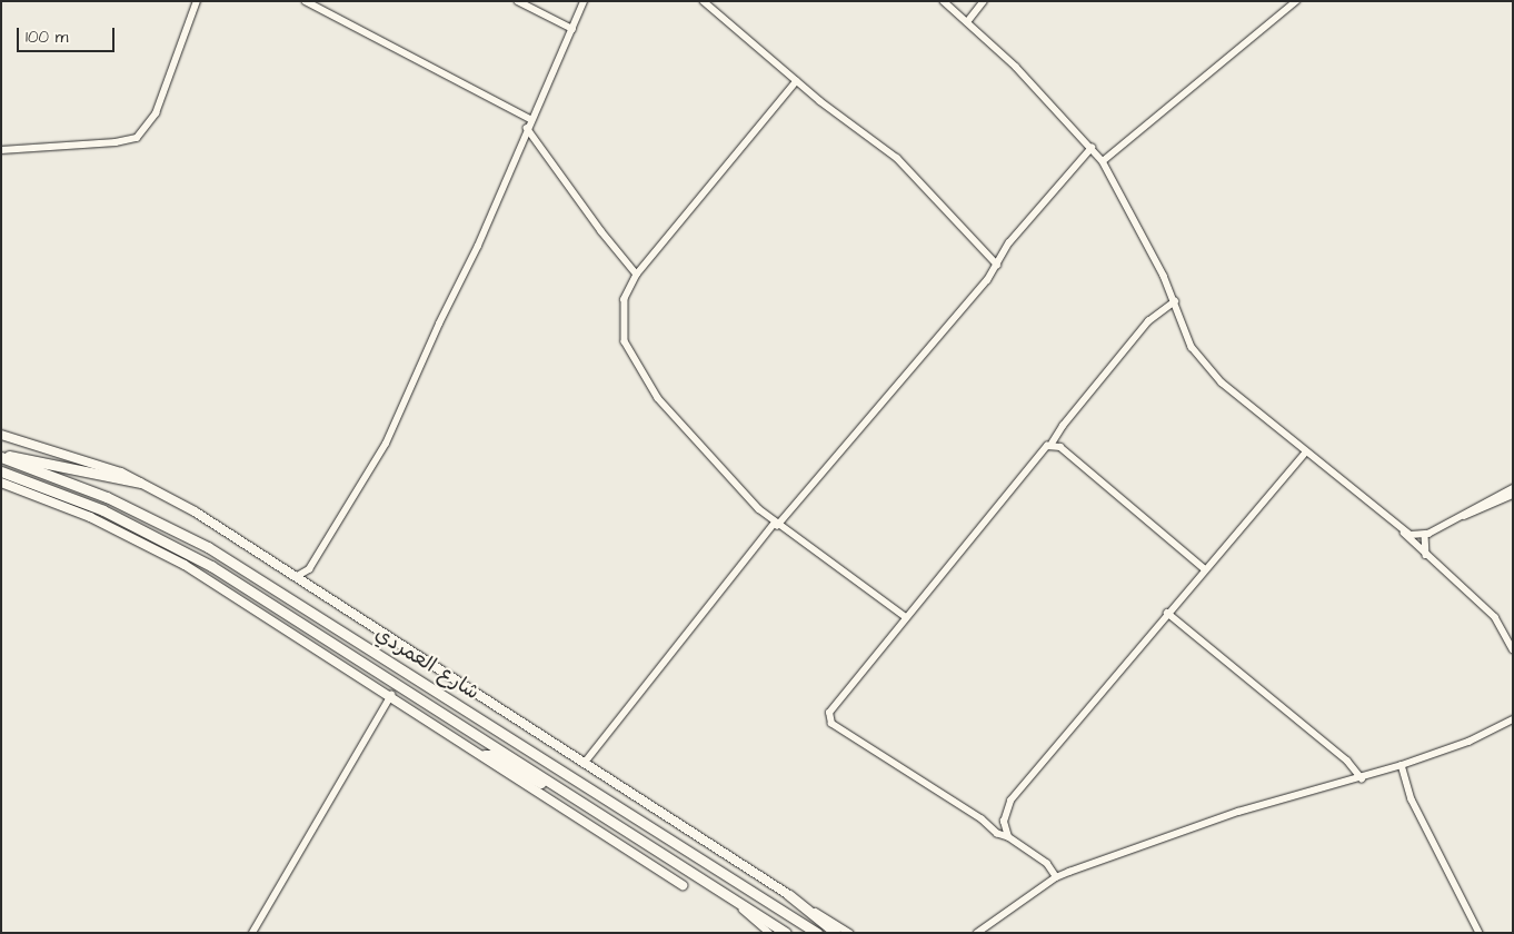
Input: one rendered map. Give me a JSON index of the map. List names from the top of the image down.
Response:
{
  "streets": {
    "main road": ["شارع العمردي"]
  },
  "scale_bar": "100 m"
}
